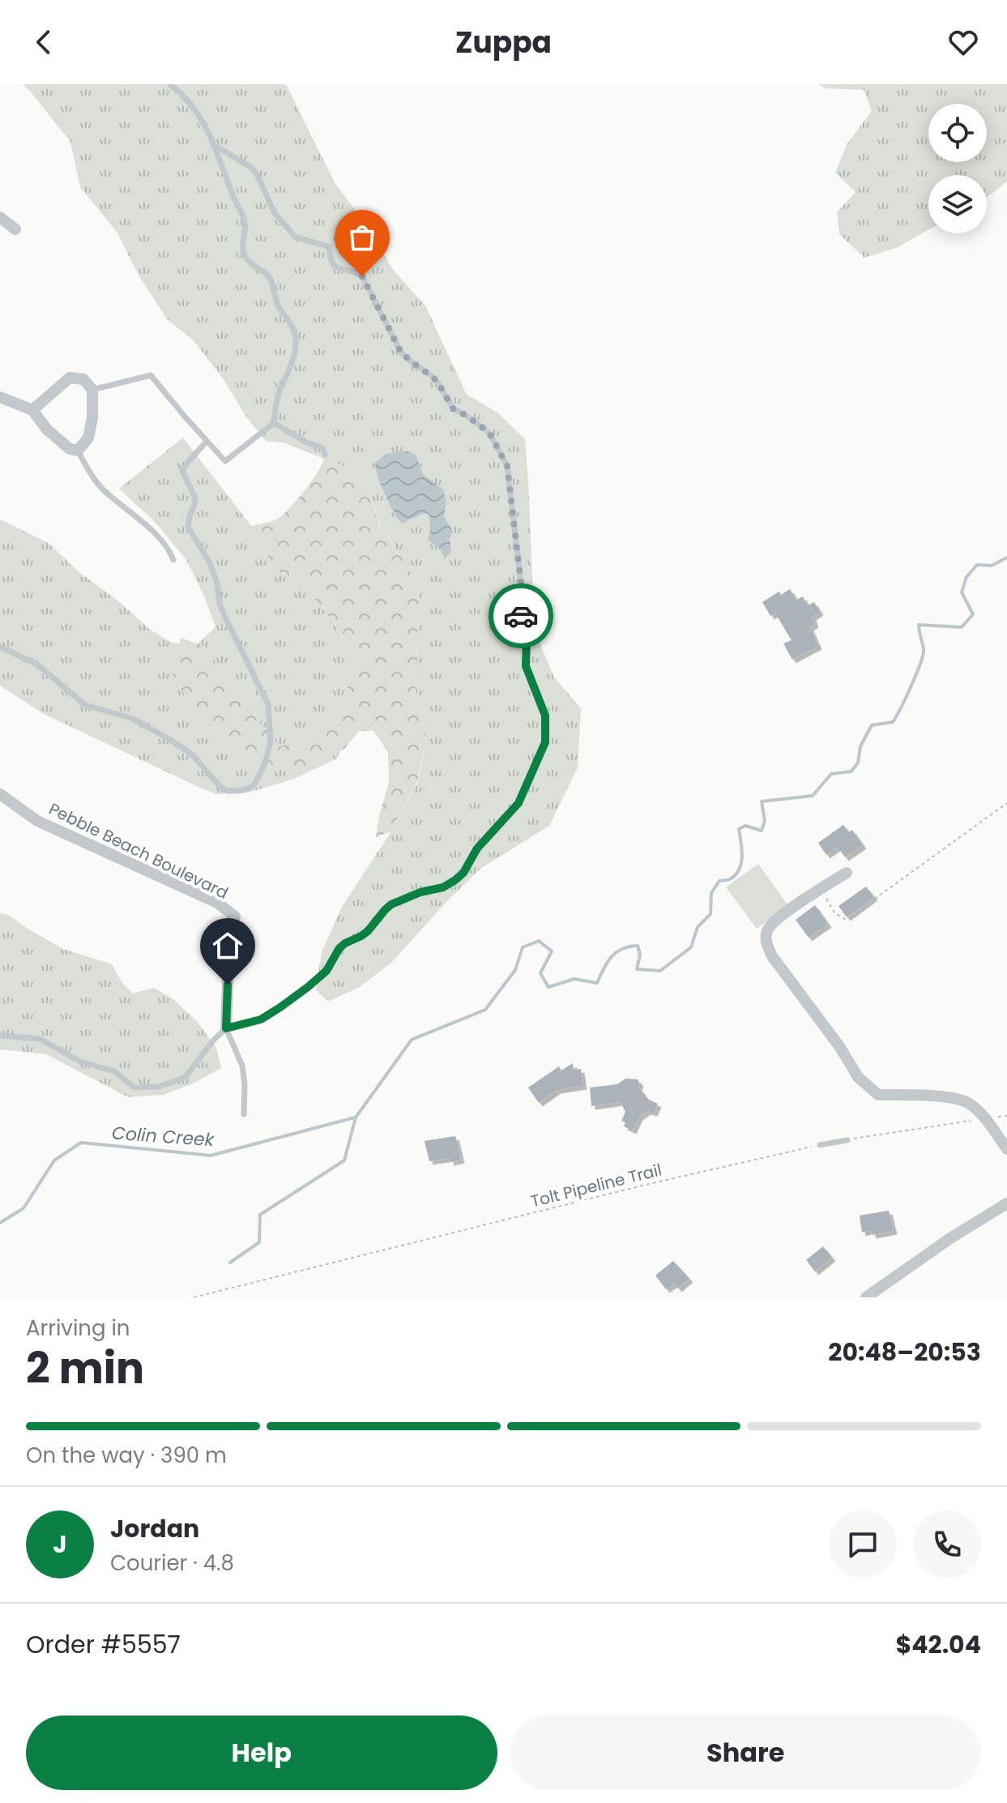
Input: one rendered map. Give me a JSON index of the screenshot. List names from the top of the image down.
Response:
{
  "streets": {
    "street": ["Pebble Beach Boulevard"],
    "path": ["Tolt Pipeline Trail"]
  },
  "water": ["Colin Creek"],
  "page": {
    "header": "Zuppa",
    "heading": ["2 min", "Arriving in", "20:48–20:53"],
    "panel": [
      "Jordan",
      "Courier · 4.8",
      "Order #5557",
      "$42.04"
    ],
    "bar": "On the way · 390 m",
    "round": "J",
    "buttons": ["Help", "Share"]
  }
}
